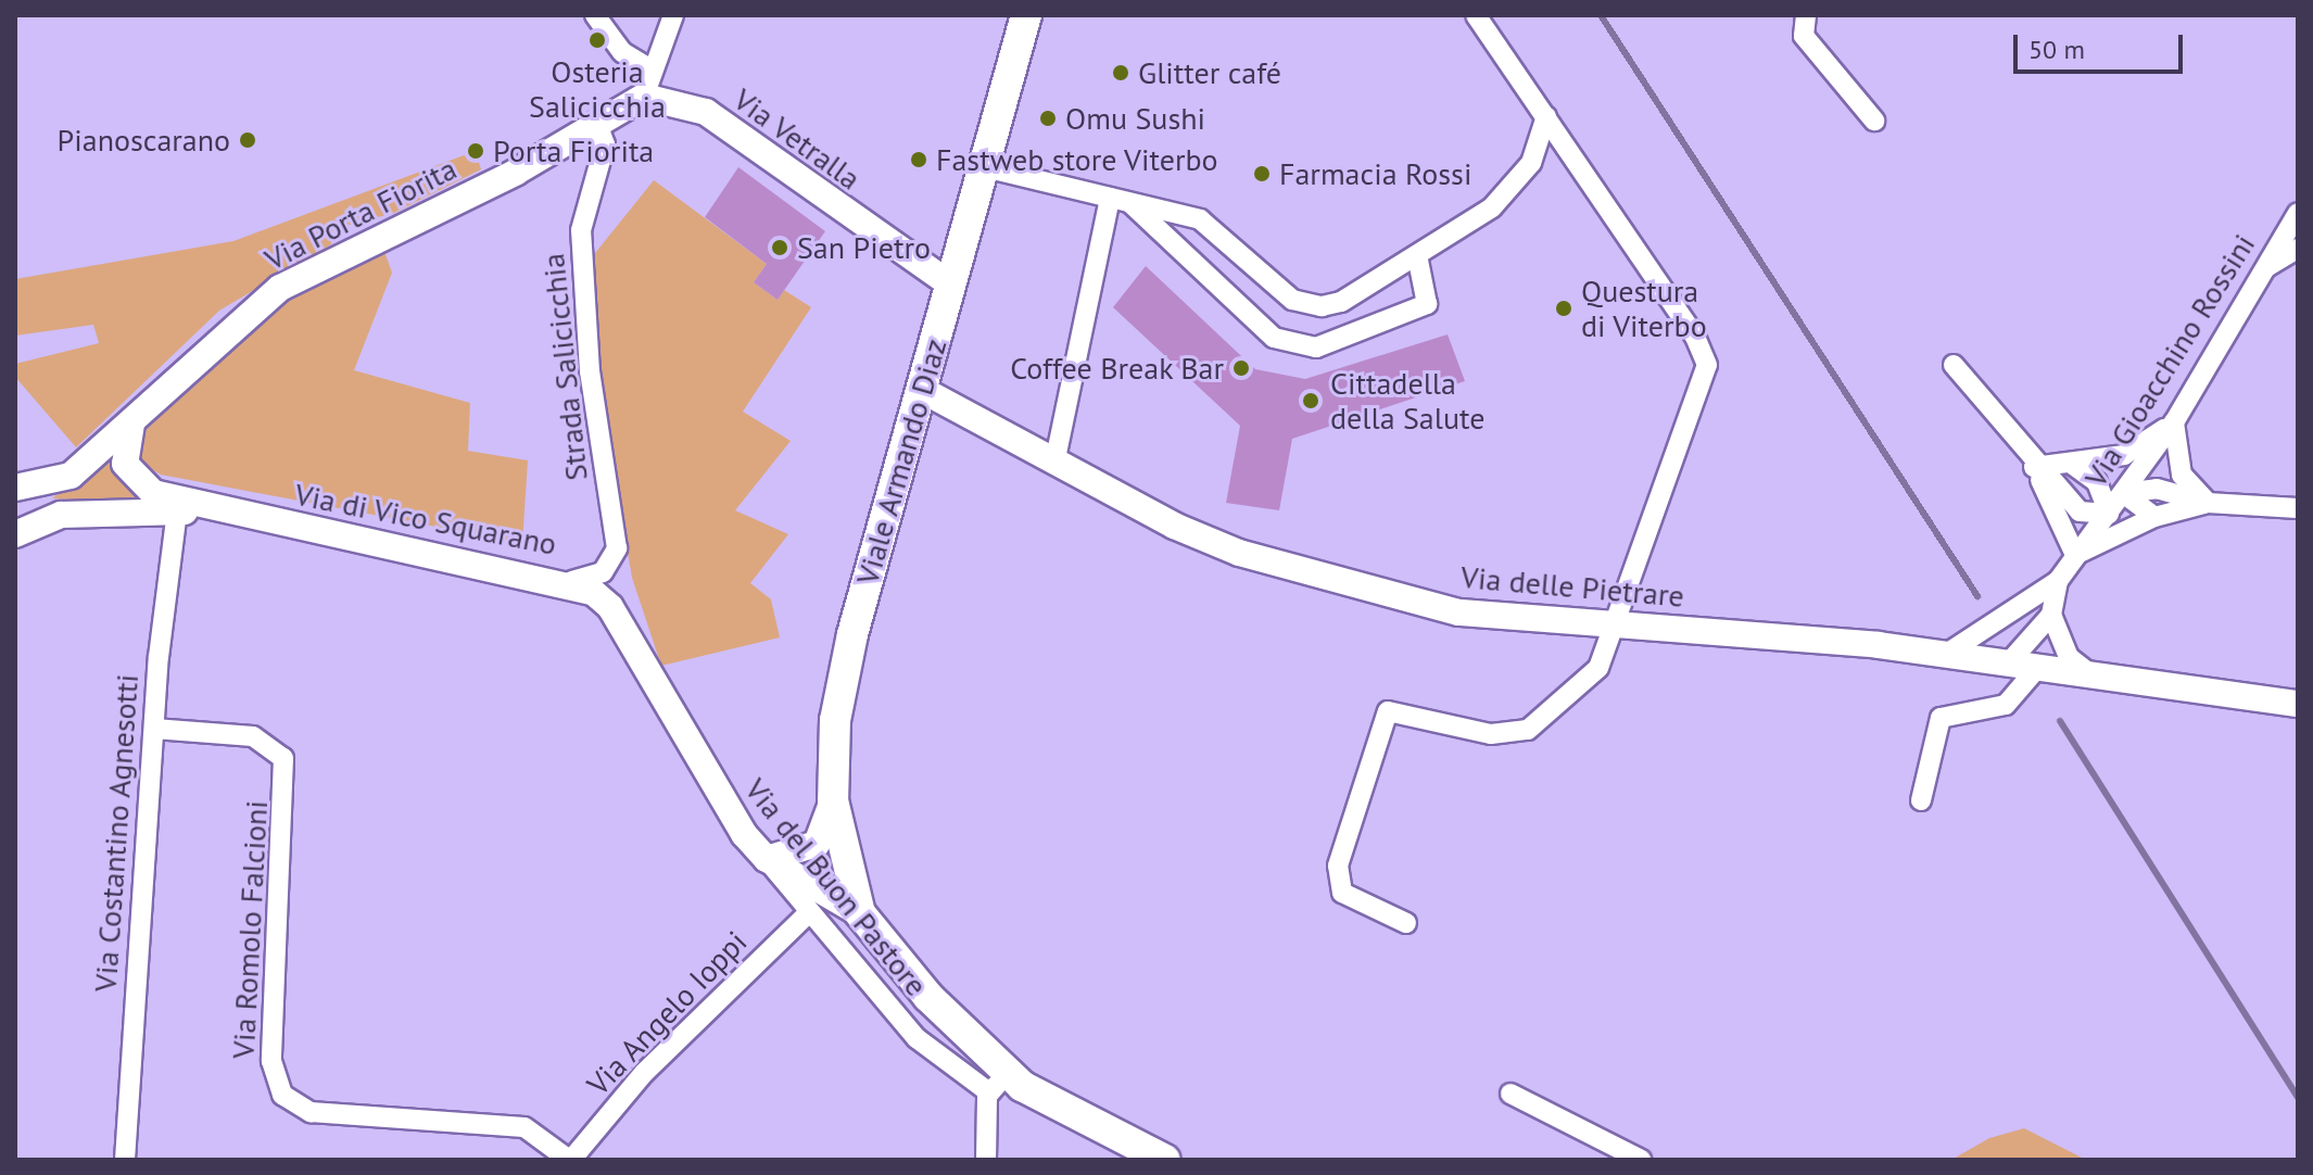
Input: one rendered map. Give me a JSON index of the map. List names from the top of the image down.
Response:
{
  "streets": {
    "main road": [
      "Via Vetralla",
      "Via Porta Fiorita",
      "Viale Armando Diaz",
      "Via di Vico Squarano",
      "Via delle Pietrare",
      "Via del Buon Pastore"
    ],
    "street": [
      "Via Gioacchino Rossini",
      "Strada Salicicchia",
      "Via Costantino Agnesotti",
      "Via Romolo Falcioni",
      "Via Angelo Ioppi"
    ]
  },
  "crossings": [
    ["Via Vetralla", "Viale Armando Diaz"],
    ["Via Porta Fiorita", "Strada Salicicchia"],
    ["Strada Salicicchia", "Via di Vico Squarano"],
    ["Viale Armando Diaz", "Via delle Pietrare"],
    ["Via di Vico Squarano", "Via del Buon Pastore"],
    ["Via Costantino Agnesotti", "Via Romolo Falcioni"],
    ["Via del Buon Pastore", "Via Angelo Ioppi"],
    ["Via Romolo Falcioni", "Via Angelo Ioppi"]
  ],
  "places": [
    "Osteria Salicicchia",
    "Glitter café",
    "Omu Sushi",
    "Pianoscarano",
    "Porta Fiorita",
    "Fastweb store Viterbo",
    "Farmacia Rossi",
    "San Pietro",
    "Questura di Viterbo",
    "Coffee Break Bar",
    "Cittadella della Salute"
  ],
  "scale_bar": "50 m"
}
